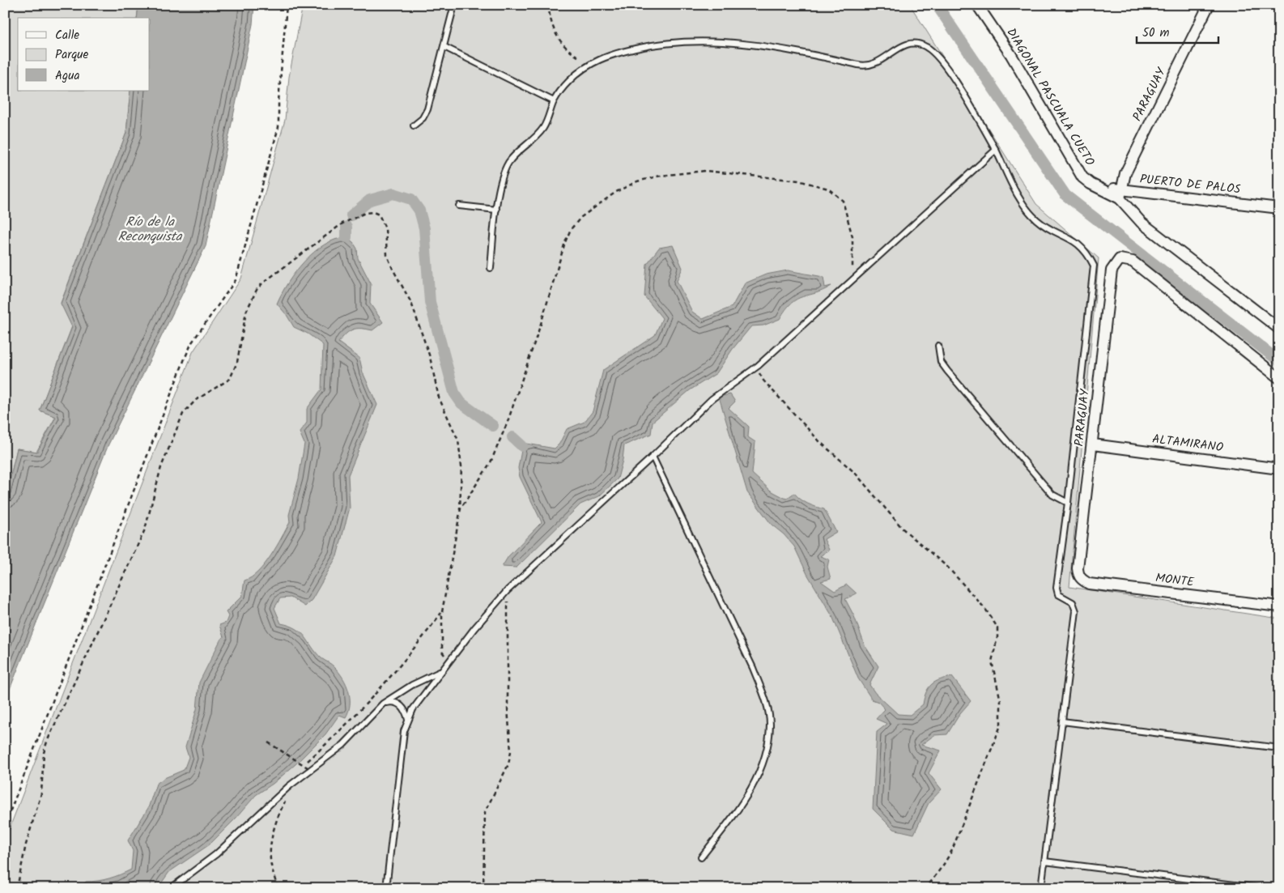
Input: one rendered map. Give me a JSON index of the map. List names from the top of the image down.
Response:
{
  "streets": {
    "street": [
      "PARAGUAY",
      "DIAGONAL PASCUALA CUETO",
      "PUERTO DE PALOS",
      "ALTAMIRANO",
      "MONTE"
    ]
  },
  "crossings": [
    ["PARAGUAY", "PUERTO DE PALOS"],
    ["PARAGUAY", "ALTAMIRANO"],
    ["PARAGUAY", "MONTE"],
    ["DIAGONAL PASCUALA CUETO", "PUERTO DE PALOS"]
  ],
  "water": ["Río de la Reconquista"],
  "legend": ["Calle", "Parque", "Agua"],
  "scale_bar": "50 m"
}
